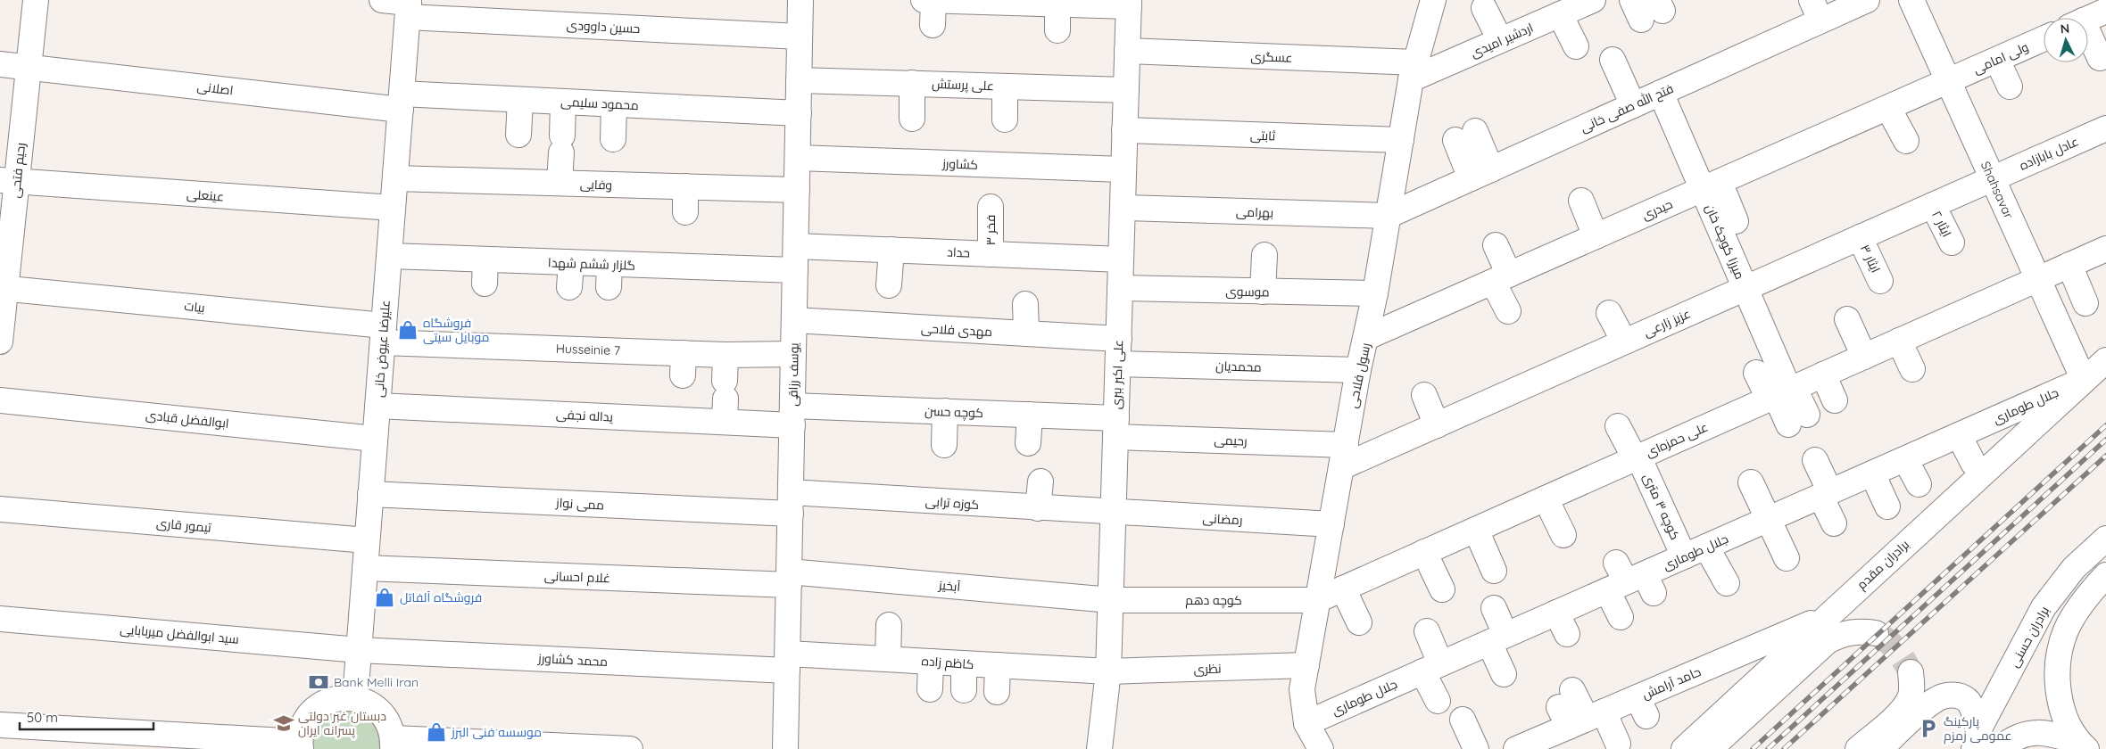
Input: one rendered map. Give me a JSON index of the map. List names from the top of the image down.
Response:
{
  "streets": {
    "street": [
      "حسین داوودی",
      "اردشیر امیدی",
      "عسگری",
      "ولی امامی",
      "علی پرستش",
      "اصلانی",
      "محمود سلیمی",
      "فتح الله صفی خانی",
      "ثابتی",
      "عادل بابازاده",
      "کشاورز",
      "رحیم فتحی",
      "وفایی",
      "Shahsavar",
      "عینعلی",
      "حیدری",
      "بهرامی",
      "ایثار ۲",
      "فخر ۳",
      "میرزا کوچک خان",
      "حداد",
      "ایثار ۳",
      "گلزار ششم شهدا",
      "موسوی",
      "بیات",
      "عزیز زارعی",
      "مهدی فلاحی",
      "علیرضا عیوض خانی",
      "Husseinie 7",
      "محمدیان",
      "یوسف رزاقی",
      "علی اکبر ببری",
      "رسول فلاحی",
      "جلال طوماری",
      "کوچه حسن",
      "یداله نجفی",
      "ابوالفضل قبادی",
      "علی حمزه‌ای",
      "رحیمی",
      "کوزه ترابی",
      "ممی نواز",
      "کوچه ۳ متری",
      "رمضانی",
      "تیمور قاری",
      "برادران مقدم",
      "غلام احسانی",
      "آبخیز",
      "کوچه دهم",
      "سید ابوالفضل میربابایی",
      "برادران حسنی",
      "محمد کشاورز",
      "کاظم زاده",
      "نظری",
      "حامد آرامش"
    ]
  },
  "crossings": [
    ["حسین داوودی", "علیرضا عیوض خانی"],
    ["حسین داوودی", "یوسف رزاقی"],
    ["اردشیر امیدی", "عسگری"],
    ["اردشیر امیدی", "رسول فلاحی"],
    ["عسگری", "علی اکبر ببری"],
    ["عسگری", "رسول فلاحی"],
    ["ولی امامی", "Shahsavar"],
    ["ولی امامی", "حیدری"],
    ["علی پرستش", "یوسف رزاقی"],
    ["علی پرستش", "علی اکبر ببری"],
    ["اصلانی", "محمود سلیمی"],
    ["اصلانی", "رحیم فتحی"],
    ["اصلانی", "علیرضا عیوض خانی"],
    ["محمود سلیمی", "علیرضا عیوض خانی"],
    ["محمود سلیمی", "یوسف رزاقی"],
    ["فتح الله صفی خانی", "بهرامی"],
    ["فتح الله صفی خانی", "میرزا کوچک خان"],
    ["فتح الله صفی خانی", "رسول فلاحی"],
    ["ثابتی", "علی اکبر ببری"],
    ["ثابتی", "رسول فلاحی"],
    ["عادل بابازاده", "Shahsavar"],
    ["عادل بابازاده", "عزیز زارعی"],
    ["کشاورز", "یوسف رزاقی"],
    ["کشاورز", "علی اکبر ببری"],
    ["رحیم فتحی", "عینعلی"],
    ["رحیم فتحی", "بیات"],
    ["وفایی", "علیرضا عیوض خانی"],
    ["وفایی", "یوسف رزاقی"],
    ["Shahsavar", "حیدری"],
    ["Shahsavar", "عزیز زارعی"],
    ["Shahsavar", "جلال طوماری"],
    ["Shahsavar", "علی حمزه‌ای"],
    ["Shahsavar", "برادران مقدم"],
    ["عینعلی", "علیرضا عیوض خانی"],
    ["حیدری", "میرزا کوچک خان"],
    ["حیدری", "رسول فلاحی"],
    ["بهرامی", "علی اکبر ببری"],
    ["بهرامی", "رسول فلاحی"],
    ["ایثار ۲", "عزیز زارعی"],
    ["فخر ۳", "حداد"],
    ["میرزا کوچک خان", "عزیز زارعی"],
    ["میرزا کوچک خان", "علی حمزه‌ای"],
    ["حداد", "یوسف رزاقی"],
    ["حداد", "علی اکبر ببری"],
    ["ایثار ۳", "عزیز زارعی"],
    ["گلزار ششم شهدا", "علیرضا عیوض خانی"],
    ["گلزار ششم شهدا", "یوسف رزاقی"],
    ["موسوی", "علی اکبر ببری"],
    ["موسوی", "رسول فلاحی"],
    ["بیات", "علیرضا عیوض خانی"],
    ["بیات", "Husseinie 7"],
    ["عزیز زارعی", "رسول فلاحی"],
    ["عزیز زارعی", "رحیمی"],
    ["مهدی فلاحی", "یوسف رزاقی"],
    ["مهدی فلاحی", "علی اکبر ببری"],
    ["علیرضا عیوض خانی", "Husseinie 7"],
    ["علیرضا عیوض خانی", "یداله نجفی"],
    ["علیرضا عیوض خانی", "ابوالفضل قبادی"],
    ["علیرضا عیوض خانی", "ممی نواز"],
    ["علیرضا عیوض خانی", "تیمور قاری"],
    ["علیرضا عیوض خانی", "غلام احسانی"],
    ["علیرضا عیوض خانی", "سید ابوالفضل میربابایی"],
    ["علیرضا عیوض خانی", "محمد کشاورز"],
    ["Husseinie 7", "یوسف رزاقی"],
    ["محمدیان", "علی اکبر ببری"],
    ["محمدیان", "رسول فلاحی"],
    ["یوسف رزاقی", "کوچه حسن"],
    ["یوسف رزاقی", "یداله نجفی"],
    ["یوسف رزاقی", "کوزه ترابی"],
    ["یوسف رزاقی", "ممی نواز"],
    ["یوسف رزاقی", "غلام احسانی"],
    ["یوسف رزاقی", "آبخیز"],
    ["یوسف رزاقی", "محمد کشاورز"],
    ["یوسف رزاقی", "کاظم زاده"],
    ["علی اکبر ببری", "کوچه حسن"],
    ["علی اکبر ببری", "رحیمی"],
    ["علی اکبر ببری", "کوزه ترابی"],
    ["علی اکبر ببری", "رمضانی"],
    ["علی اکبر ببری", "آبخیز"],
    ["علی اکبر ببری", "کوچه دهم"],
    ["علی اکبر ببری", "کاظم زاده"],
    ["علی اکبر ببری", "نظری"],
    ["رسول فلاحی", "جلال طوماری"],
    ["رسول فلاحی", "علی حمزه‌ای"],
    ["رسول فلاحی", "رحیمی"],
    ["رسول فلاحی", "رمضانی"],
    ["رسول فلاحی", "کوچه دهم"],
    ["رسول فلاحی", "نظری"],
    ["جلال طوماری", "کوچه ۳ متری"],
    ["جلال طوماری", "برادران مقدم"],
    ["کوچه حسن", "یداله نجفی"],
    ["کوچه حسن", "رحیمی"],
    ["علی حمزه‌ای", "کوچه ۳ متری"],
    ["علی حمزه‌ای", "کوچه دهم"],
    ["کوزه ترابی", "ممی نواز"],
    ["کوزه ترابی", "رمضانی"],
    ["برادران مقدم", "حامد آرامش"],
    ["غلام احسانی", "آبخیز"],
    ["آبخیز", "کوچه دهم"],
    ["سید ابوالفضل میربابایی", "محمد کشاورز"],
    ["محمد کشاورز", "کاظم زاده"],
    ["کاظم زاده", "نظری"]
  ],
  "places": {
    "shop": ["فروشگاه موبایل سیتی", "فروشگاه آلفاتل", "موسسه فنی البرز"],
    "bank": ["Bank Melli Iran"],
    "school or university": ["دبستان غبر دولتی پسرانه ایران"],
    "parking": ["پارکینگ عمومی زمزم"]
  },
  "scale_bar": "50 m",
  "north": "top"
}
